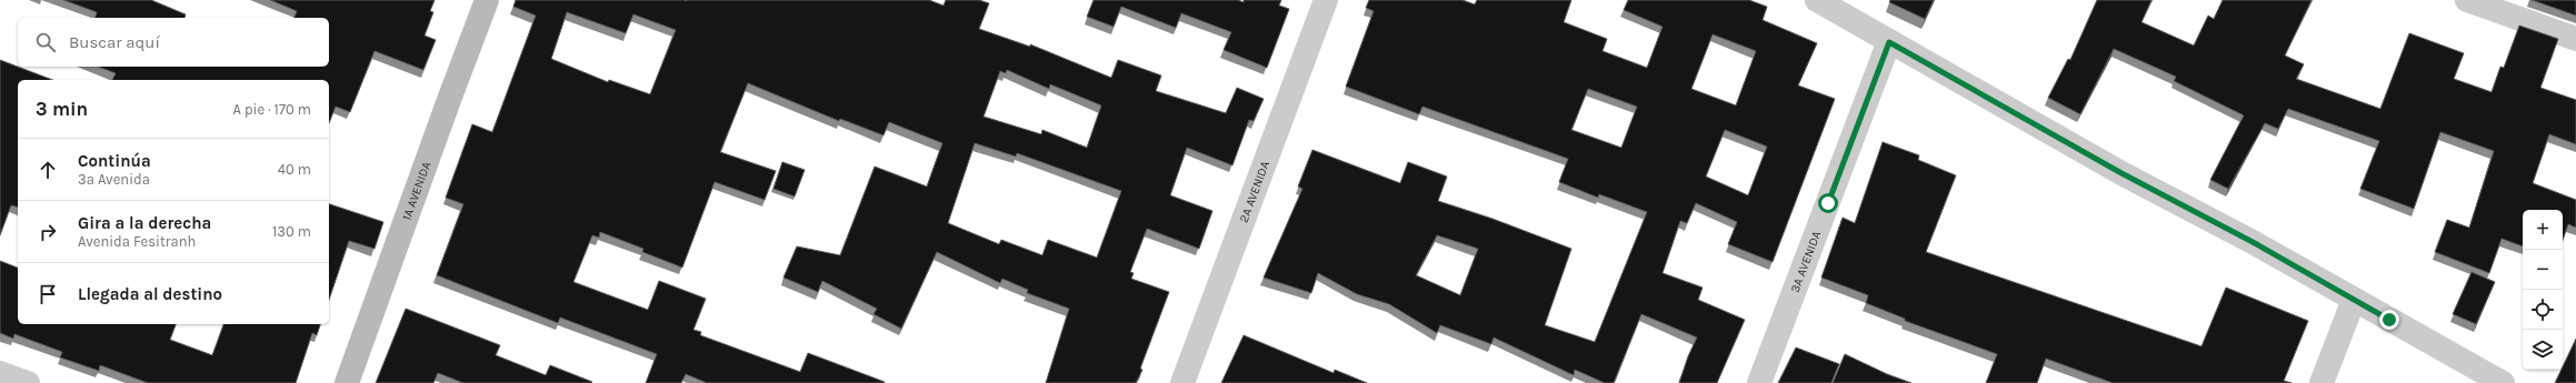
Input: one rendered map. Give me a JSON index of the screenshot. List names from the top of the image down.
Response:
{
  "streets": {
    "street": ["1A AVENIDA", "2A AVENIDA", "3A AVENIDA"]
  },
  "page": {
    "search": "Buscar aquí",
    "heading": ["3 min", "A pie · 170 m"],
    "list": [
      ["Continúa", "3a Avenida", "40 m"],
      ["Gira a la derecha", "Avenida Fesitranh", "130 m"],
      "Llegada al destino"
    ],
    "map_buttons": ["+", "−"]
  }
}
